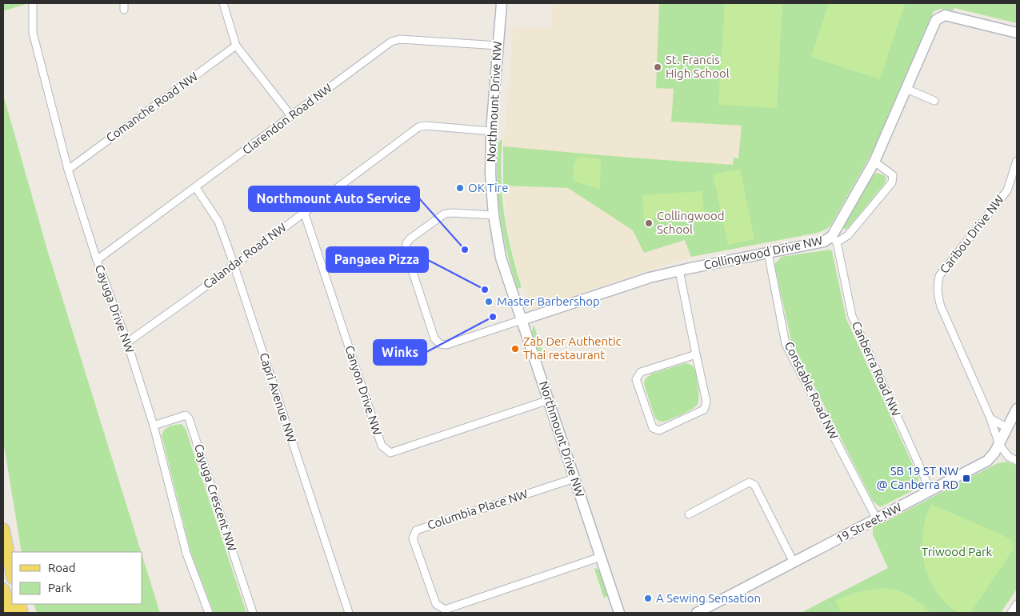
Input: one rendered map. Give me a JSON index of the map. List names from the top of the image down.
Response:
{
  "streets": {
    "street": [
      "Northmount Drive NW",
      "Comanche Road NW",
      "Clarendon Road NW",
      "Caribou Drive NW",
      "Collingwood Drive NW",
      "Calandar Road NW",
      "Cayuga Drive NW",
      "Canberra Road NW",
      "Canyon Drive NW",
      "Constable Road NW",
      "Capri Avenue NW",
      "Cayuga Crescent NW",
      "Columbia Place NW",
      "19 Street NW"
    ]
  },
  "crossings": [
    ["Northmount Drive NW", "Clarendon Road NW"],
    ["Northmount Drive NW", "Collingwood Drive NW"],
    ["Northmount Drive NW", "Calandar Road NW"],
    ["Northmount Drive NW", "Canyon Drive NW"],
    ["Northmount Drive NW", "Columbia Place NW"],
    ["Comanche Road NW", "Cayuga Drive NW"],
    ["Clarendon Road NW", "Cayuga Drive NW"],
    ["Clarendon Road NW", "Capri Avenue NW"],
    ["Caribou Drive NW", "19 Street NW"],
    ["Collingwood Drive NW", "Canberra Road NW"],
    ["Collingwood Drive NW", "Constable Road NW"],
    ["Calandar Road NW", "Cayuga Drive NW"],
    ["Calandar Road NW", "Canyon Drive NW"],
    ["Calandar Road NW", "Capri Avenue NW"],
    ["Cayuga Drive NW", "Cayuga Crescent NW"],
    ["Canberra Road NW", "19 Street NW"],
    ["Constable Road NW", "19 Street NW"]
  ],
  "parks": ["Triwood Park"],
  "places": {
    "other": [
      "St. Francis High School",
      "OK Tire",
      "Collingwood School",
      "Northmount Auto Service",
      "Pangaea Pizza",
      "Master Barbershop",
      "Winks",
      "Zab Der Authentic Thai restaurant",
      "A Sewing Sensation"
    ],
    "transit": ["SB 19 ST NW @ Canberra RD"]
  },
  "legend": ["Road", "Park"]
}
